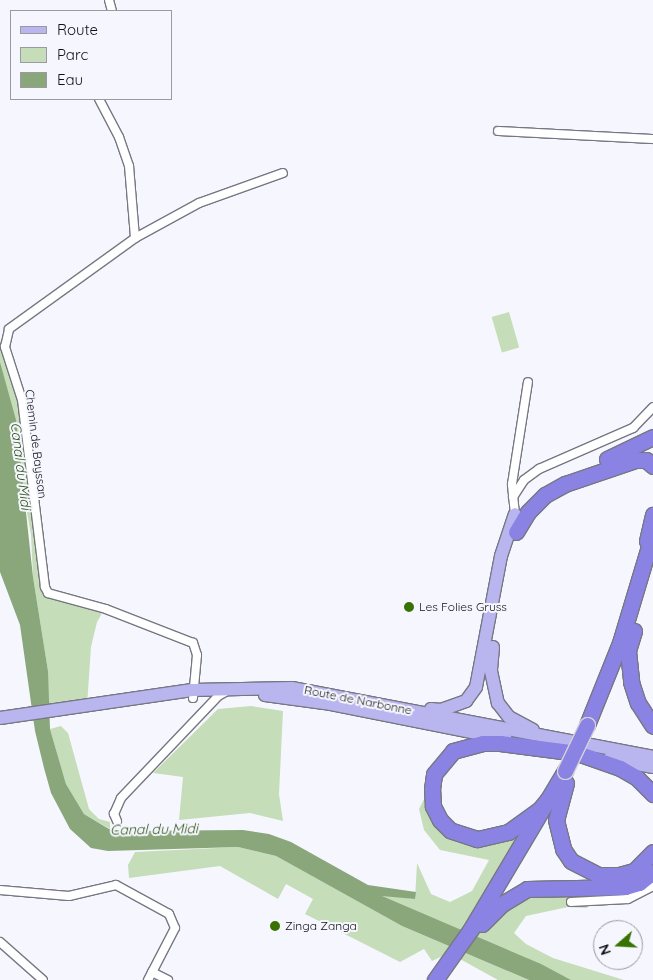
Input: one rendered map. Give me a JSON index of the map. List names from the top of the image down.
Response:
{
  "streets": {
    "main road": ["Route de Narbonne"],
    "street": ["Chemin de Bayssan"]
  },
  "crossings": [
    ["Chemin de Bayssan", "Route de Narbonne"]
  ],
  "water": ["Canal du Midi"],
  "places": ["Les Folies Gruss", "Zinga Zanga"],
  "legend": ["Route", "Parc", "Eau"],
  "north": "left"
}
